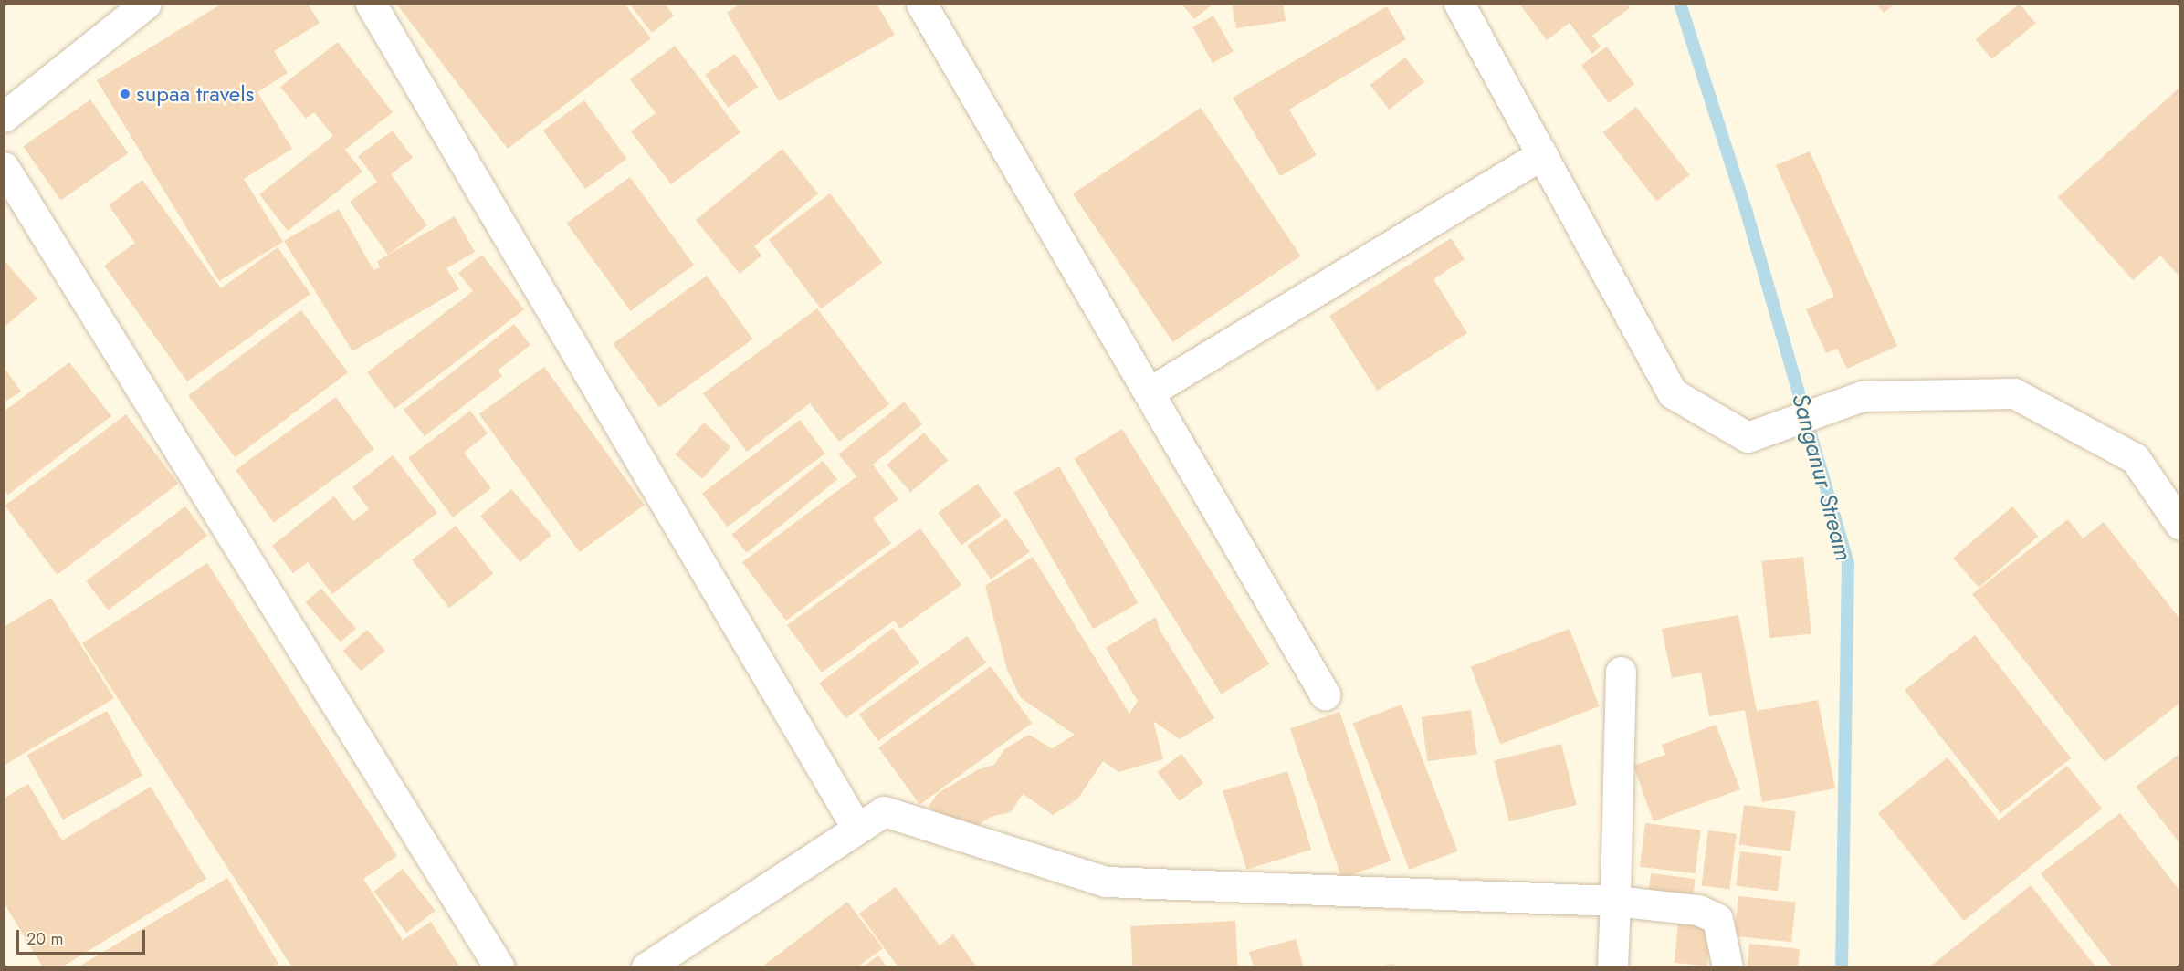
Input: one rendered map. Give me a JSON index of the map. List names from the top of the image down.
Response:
{
  "water": ["Sanganur Stream"],
  "places": ["supaa travels"],
  "scale_bar": "20 m"
}
